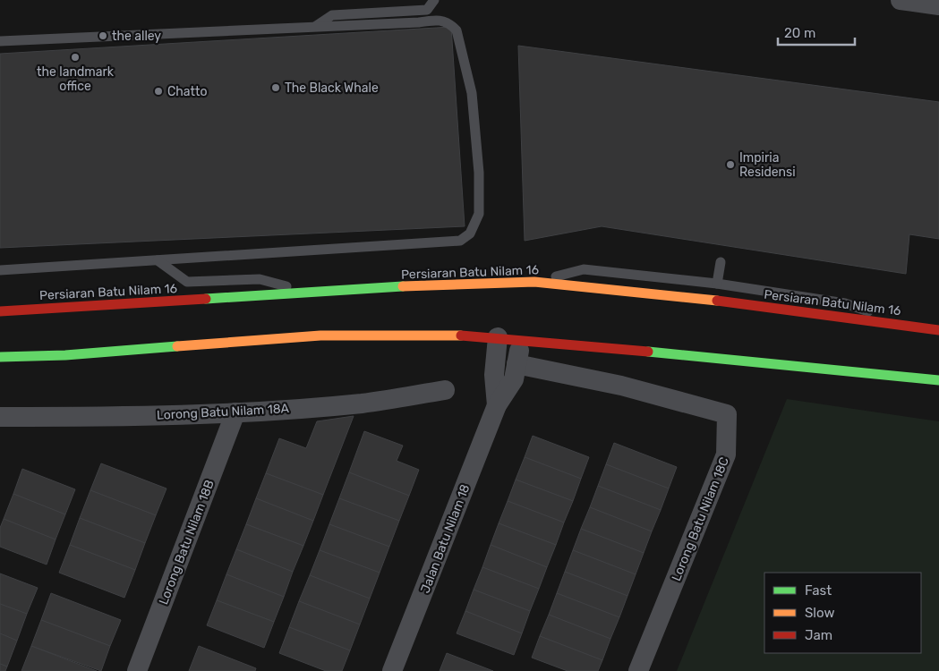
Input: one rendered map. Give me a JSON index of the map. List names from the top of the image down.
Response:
{
  "streets": {
    "street": [
      "Persiaran Batu Nilam 16",
      "Lorong Batu Nilam 18A",
      "Lorong Batu Nilam 18C",
      "Jalan Batu Nilam 18",
      "Lorong Batu Nilam 18B"
    ]
  },
  "crossings": [
    ["Lorong Batu Nilam 18A", "Lorong Batu Nilam 18B"],
    ["Lorong Batu Nilam 18C", "Jalan Batu Nilam 18"]
  ],
  "places": [
    "the alley",
    "the landmark office",
    "The Black Whale",
    "Chatto",
    "Impiria Residensi"
  ],
  "legend": ["Fast", "Slow", "Jam"],
  "scale_bar": "20 m"
}
